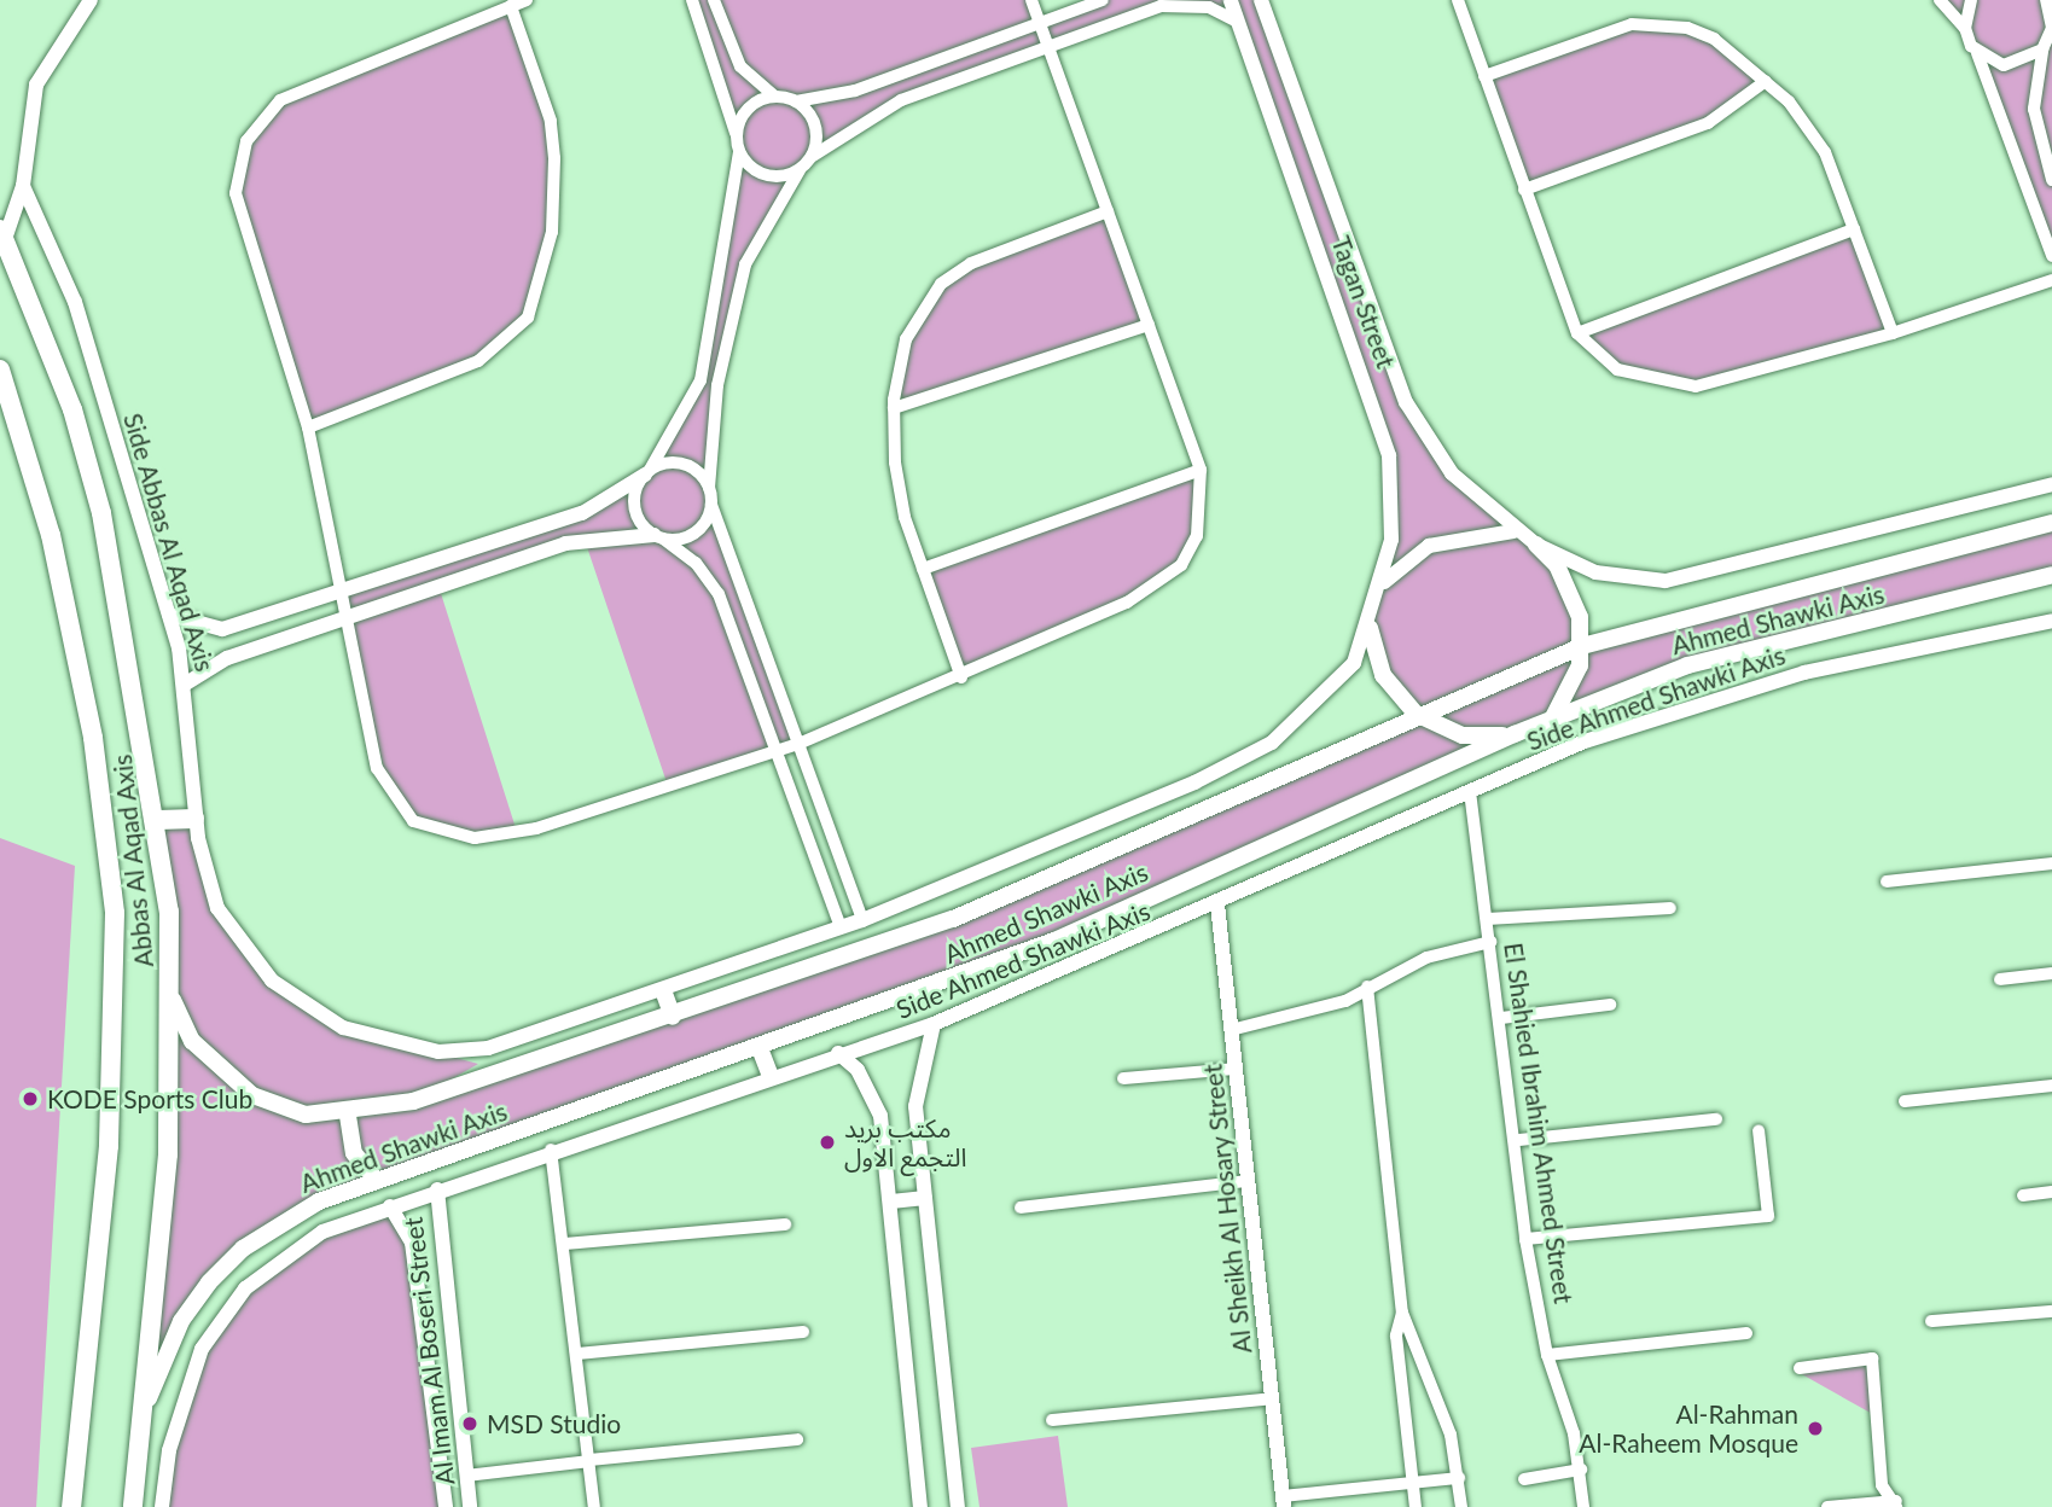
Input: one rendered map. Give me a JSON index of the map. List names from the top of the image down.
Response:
{
  "streets": {
    "main road": ["Ahmed Shawki Axis", "Abbas Al Aqad Axis"],
    "street": [
      "Tagan Street",
      "Side Abbas Al Aqad Axis",
      "Side Ahmed Shawki Axis",
      "El Shahied Ibrahim Ahmed Street",
      "Al Sheikh Al Hosary Street",
      "Al Imam Al Boseri Street"
    ]
  },
  "crossings": [
    ["Tagan Street", "Ahmed Shawki Axis"],
    ["Ahmed Shawki Axis", "Abbas Al Aqad Axis"],
    ["Side Ahmed Shawki Axis", "El Shahied Ibrahim Ahmed Street"],
    ["Side Ahmed Shawki Axis", "Al Sheikh Al Hosary Street"],
    ["Side Ahmed Shawki Axis", "Al Imam Al Boseri Street"]
  ],
  "places": [
    "KODE Sports Club",
    "مكتب بريد التجمع الاول",
    "MSD Studio",
    "Al-Rahman Al-Raheem Mosque"
  ]
}
